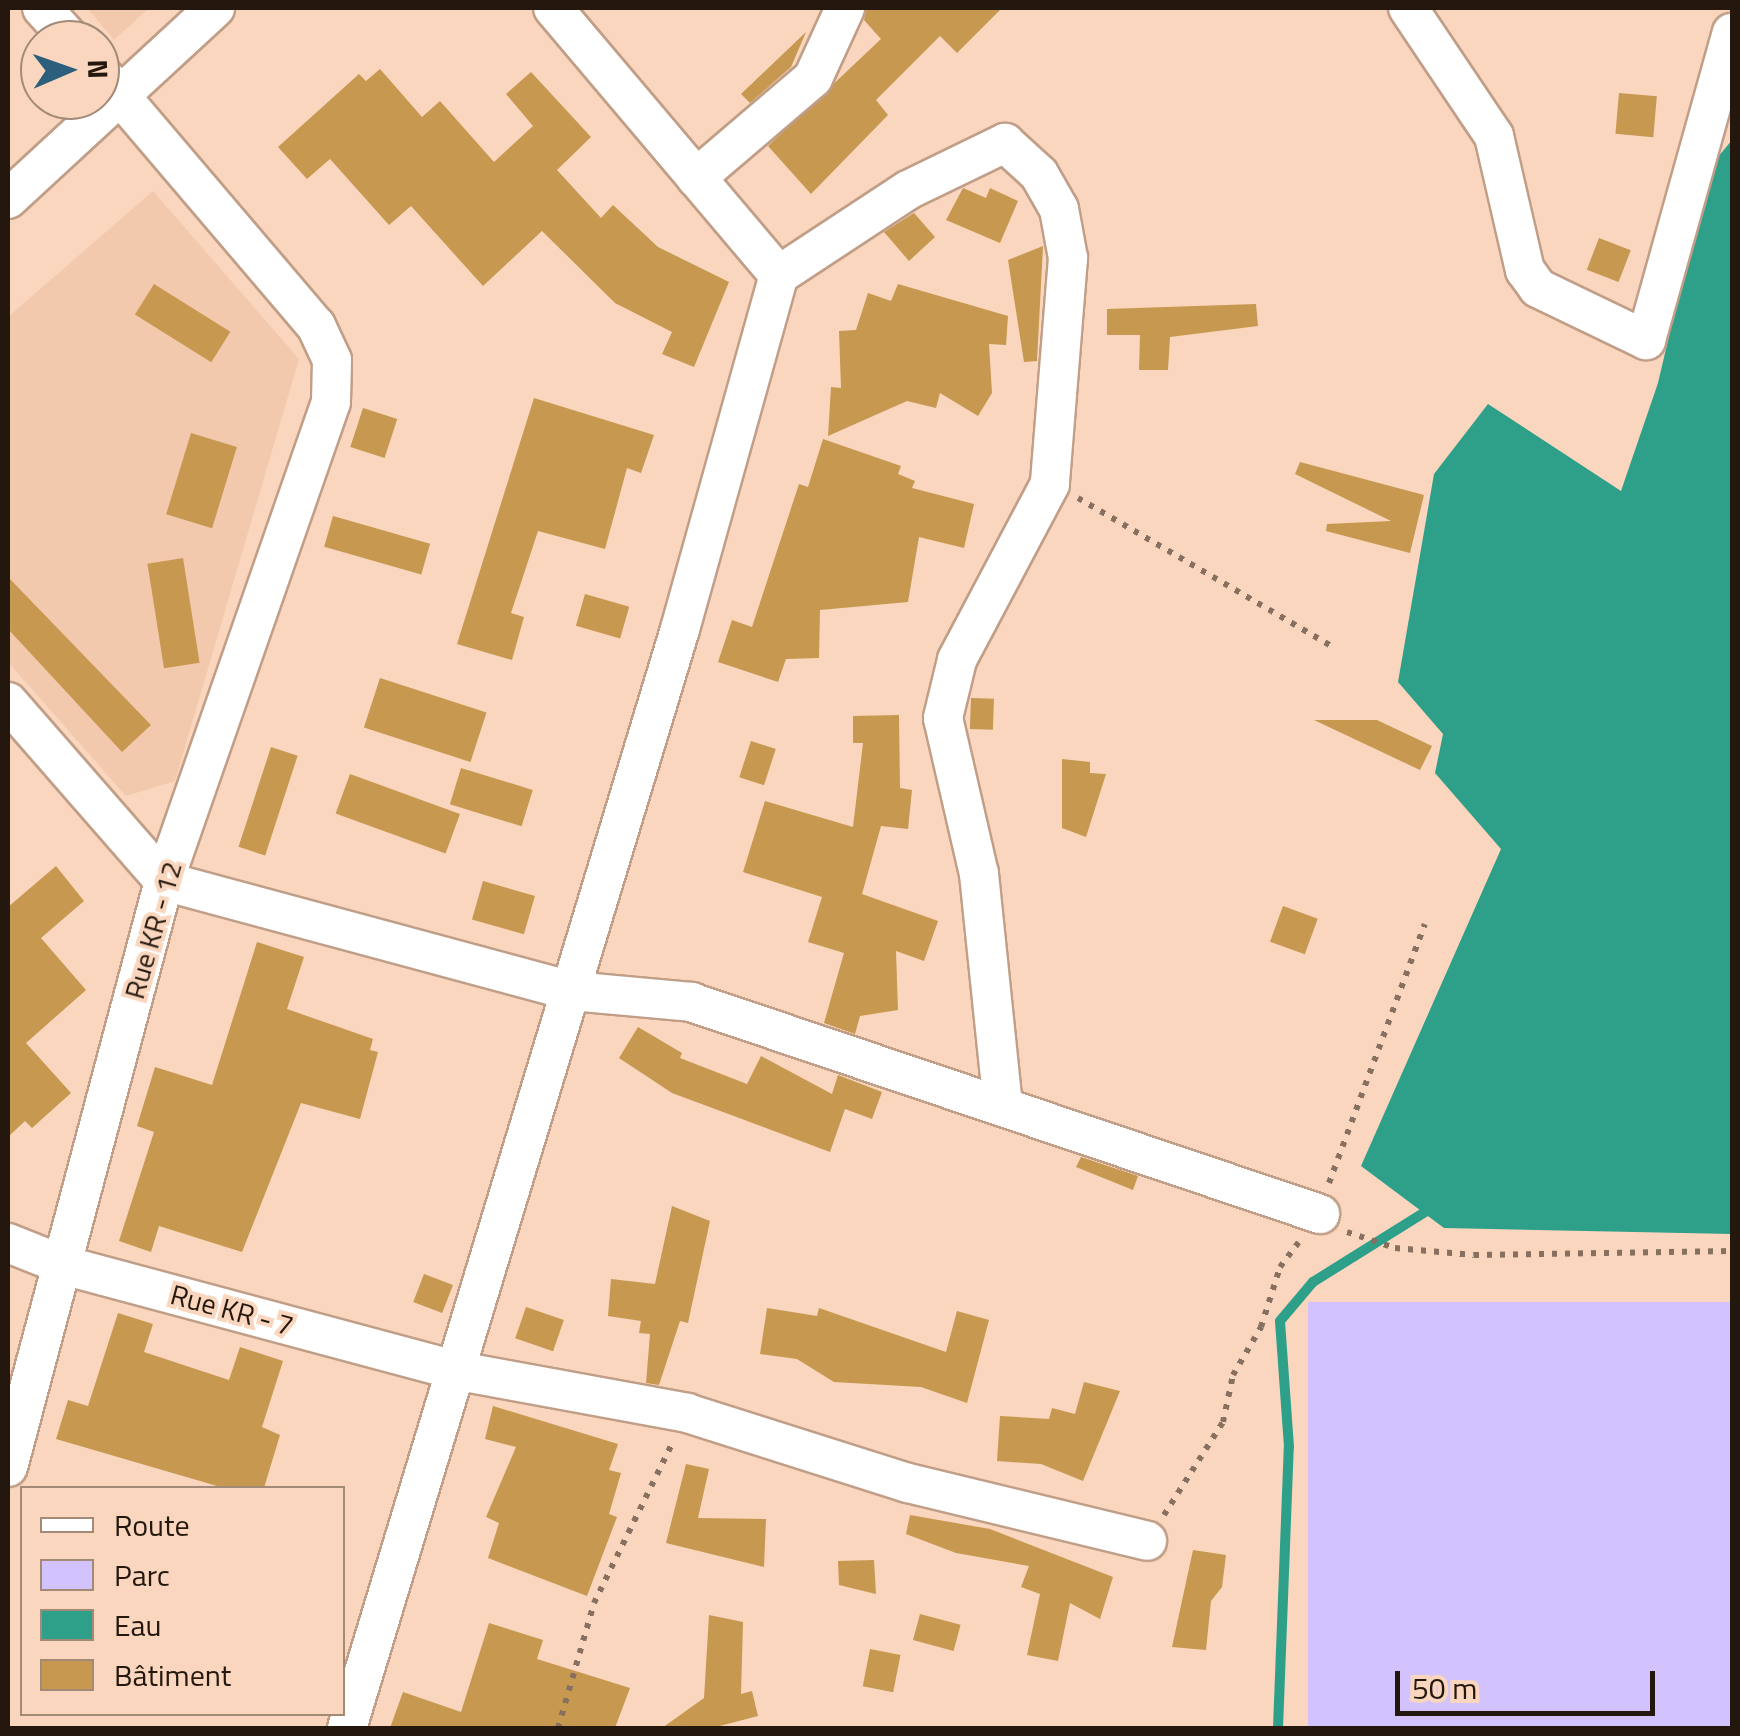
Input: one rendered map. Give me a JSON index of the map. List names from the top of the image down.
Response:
{
  "streets": {
    "street": ["Rue KR - 12", "Rue KR - 7"]
  },
  "crossings": [
    ["Rue KR - 12", "Rue KR - 7"]
  ],
  "legend": [
    "Route",
    "Parc",
    "Eau",
    "Bâtiment"
  ],
  "scale_bar": "50 m",
  "north": "right"
}
